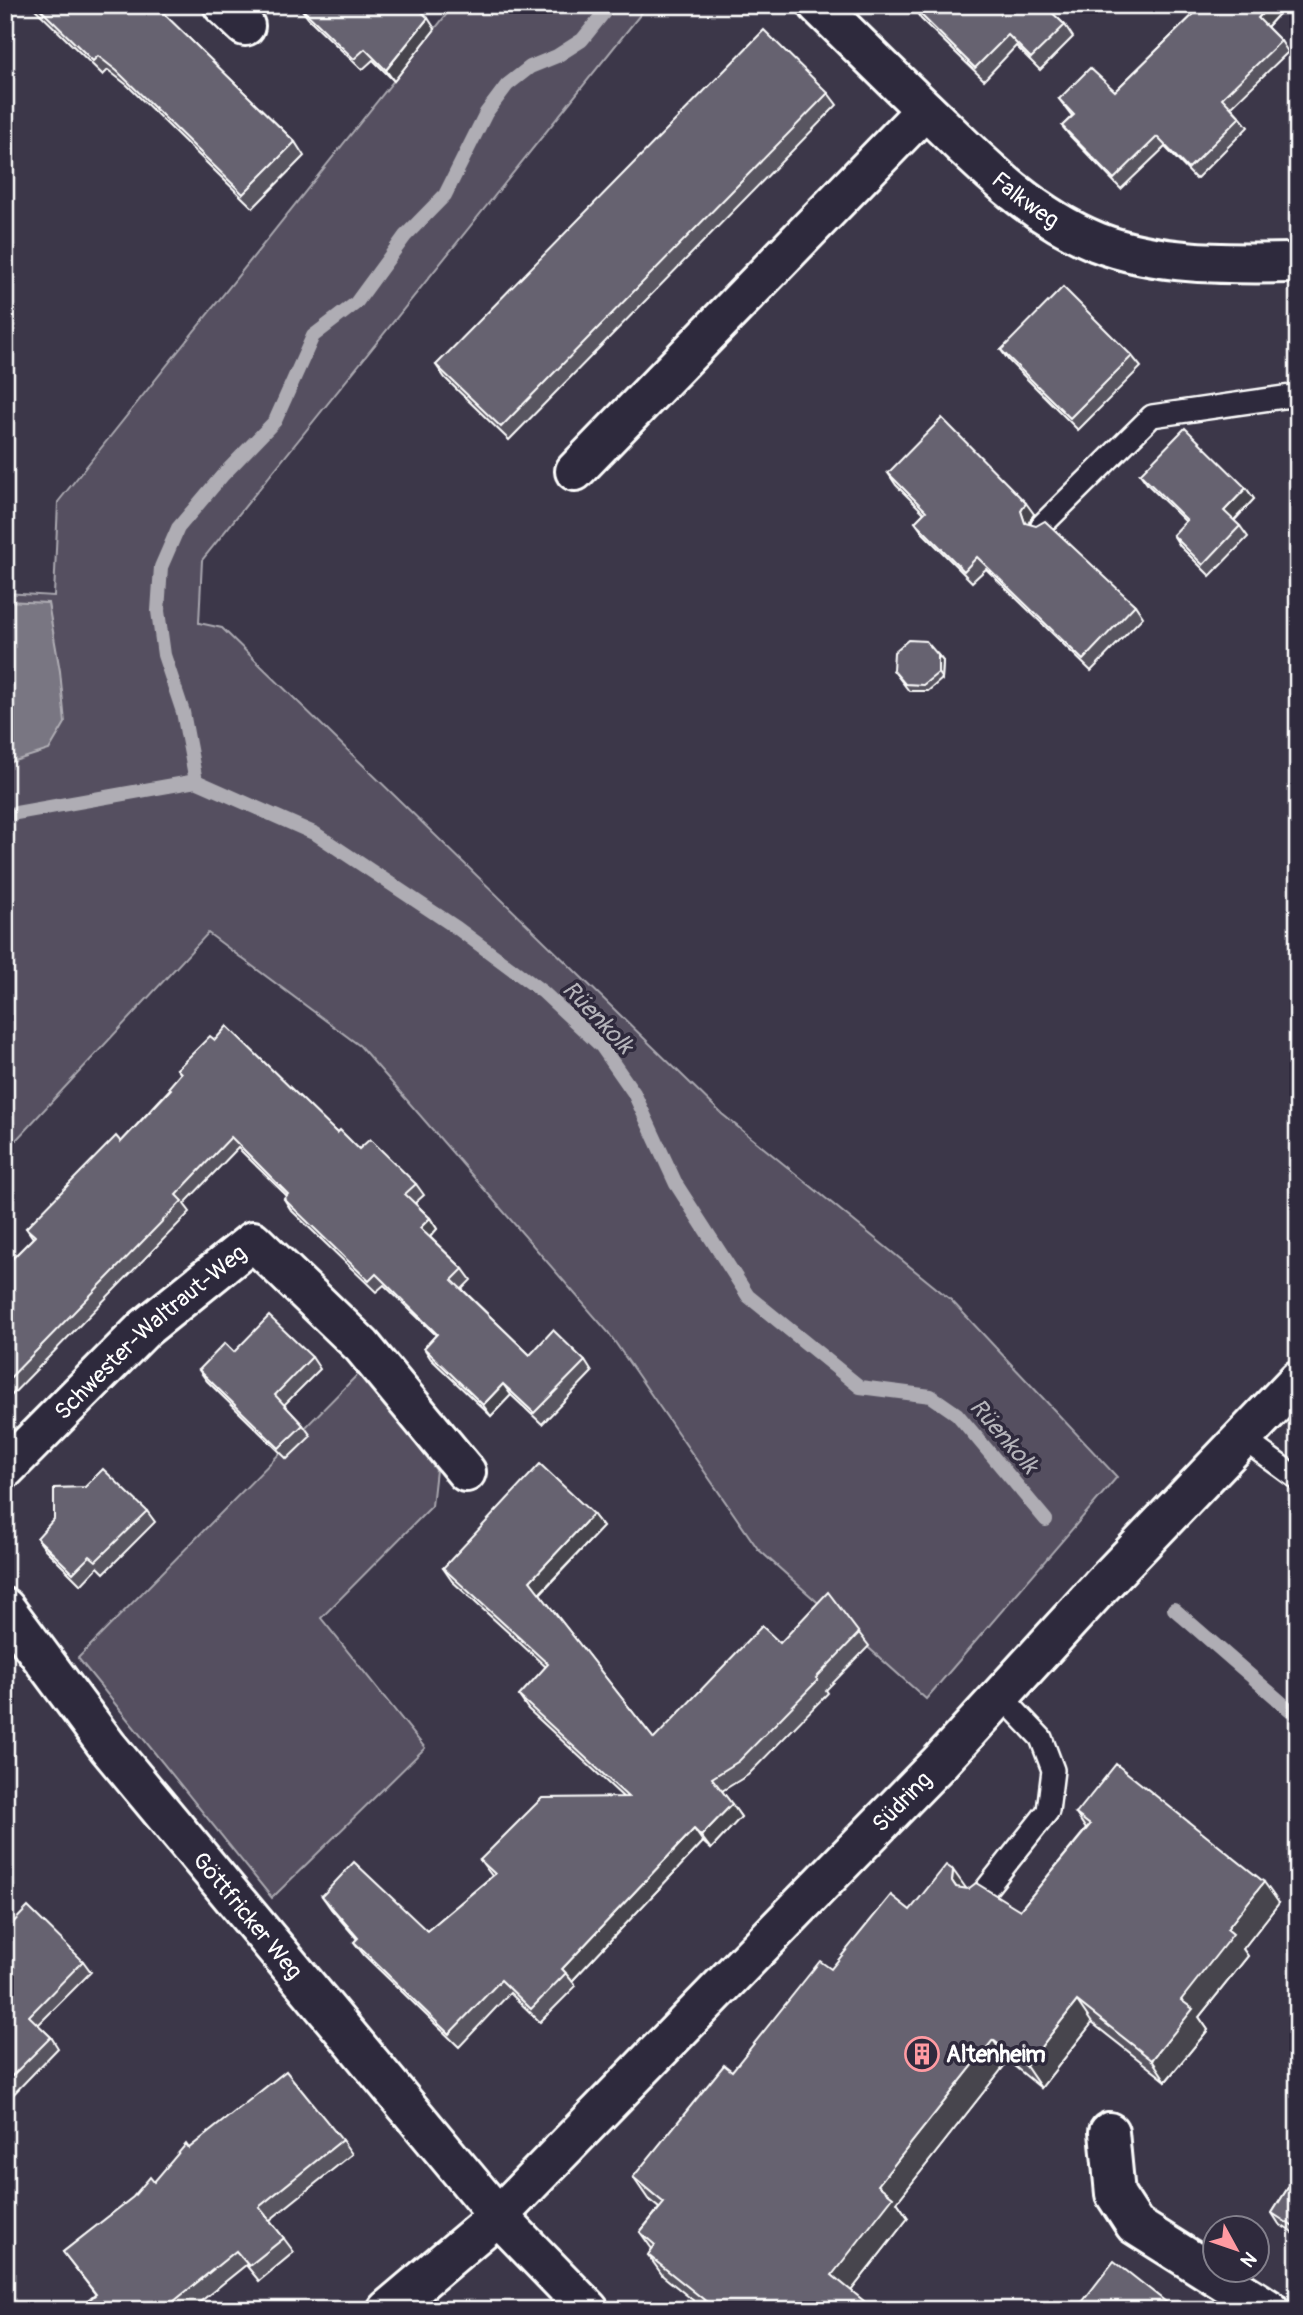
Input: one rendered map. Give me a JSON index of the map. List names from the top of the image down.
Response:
{
  "streets": {
    "street": [
      "Falkweg",
      "Schwester-Waltraut-Weg",
      "Südring",
      "Göttfricker Weg"
    ]
  },
  "crossings": [
    ["Südring", "Göttfricker Weg"]
  ],
  "water": ["Rüenkolk"],
  "places": {
    "building": ["Altenheim"]
  },
  "north": "bottom right"
}
